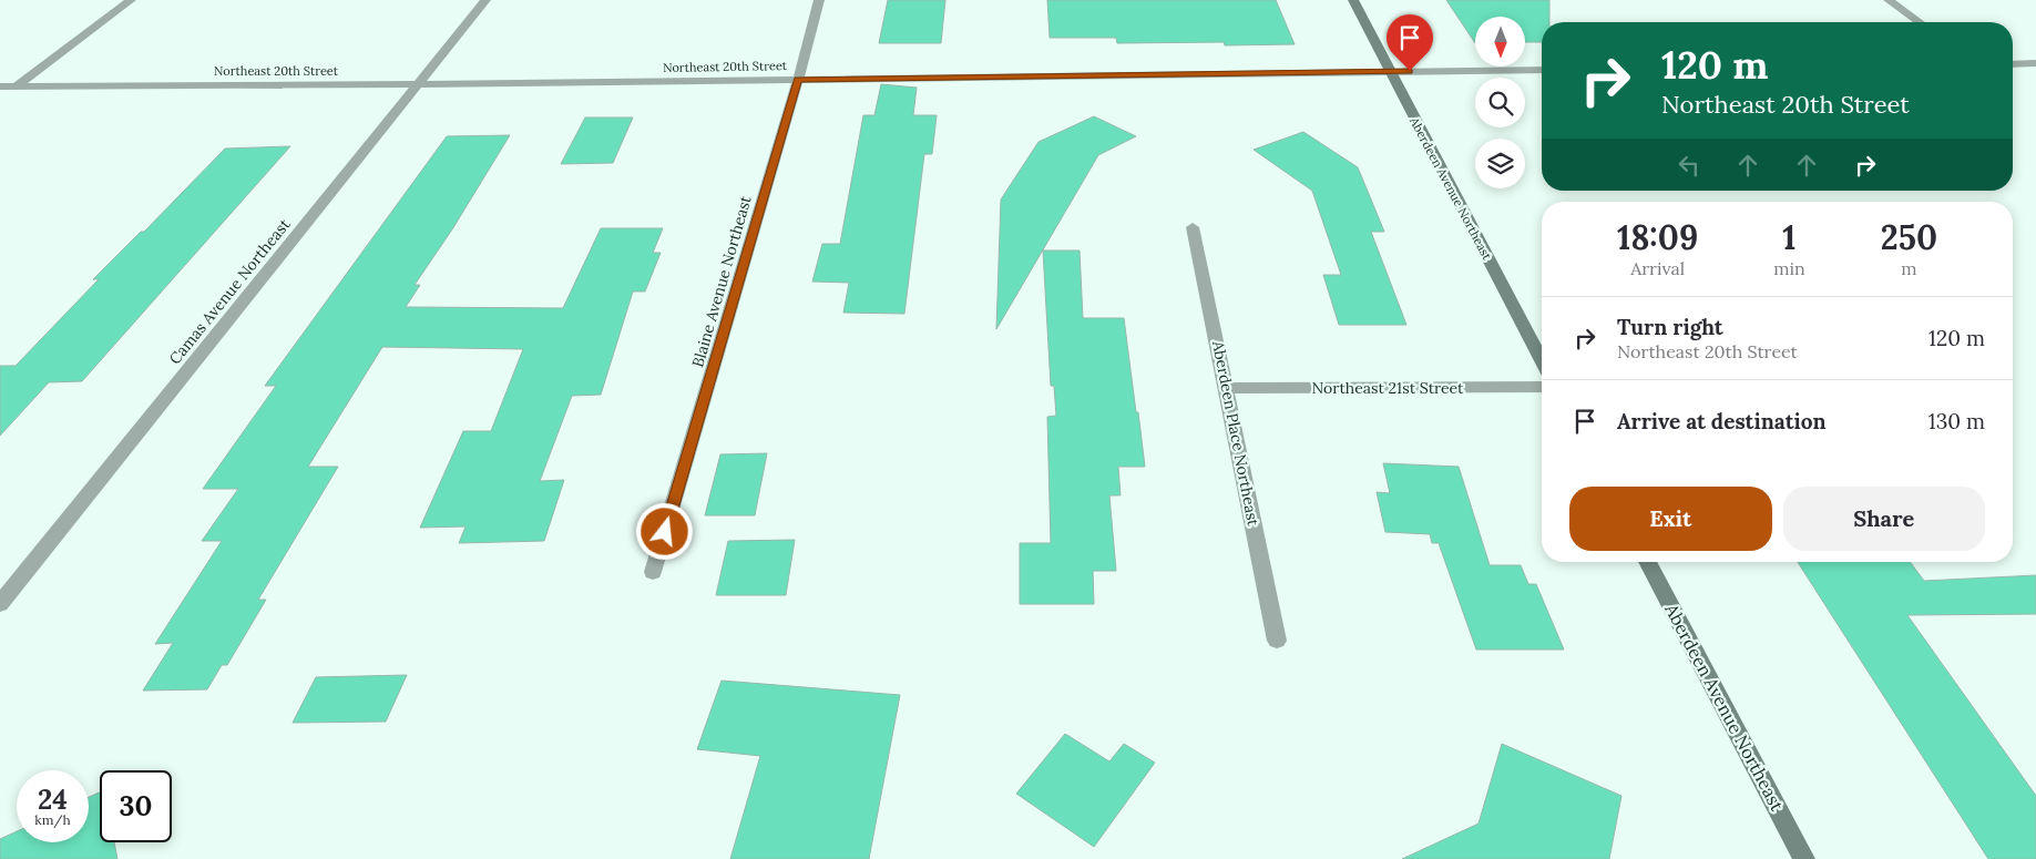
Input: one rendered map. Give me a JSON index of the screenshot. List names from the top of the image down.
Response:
{
  "streets": {
    "street": [
      "Northeast 20th Street",
      "Aberdeen Avenue Northeast",
      "Blaine Avenue Northeast",
      "Camas Avenue Northeast",
      "Northeast 21st Street",
      "Aberdeen Place Northeast"
    ]
  },
  "crossings": [
    ["Northeast 20th Street", "Aberdeen Avenue Northeast"],
    ["Northeast 20th Street", "Blaine Avenue Northeast"],
    ["Northeast 20th Street", "Camas Avenue Northeast"],
    ["Northeast 21st Street", "Aberdeen Place Northeast"]
  ],
  "north": "bottom",
  "page": {
    "turn": ["120 m", "Northeast 20th Street"],
    "eta": [
      "18:09",
      "Arrival",
      "1",
      "min",
      "250",
      "m"
    ],
    "list": [
      {
        "name": "Turn right",
        "note": "Northeast 20th Street",
        "value": "120 m"
      },
      {
        "name": "Arrive at destination",
        "value": "130 m"
      }
    ],
    "buttons": ["Exit", "Share"],
    "speed": "24 km/h",
    "limit": "30"
  }
}
